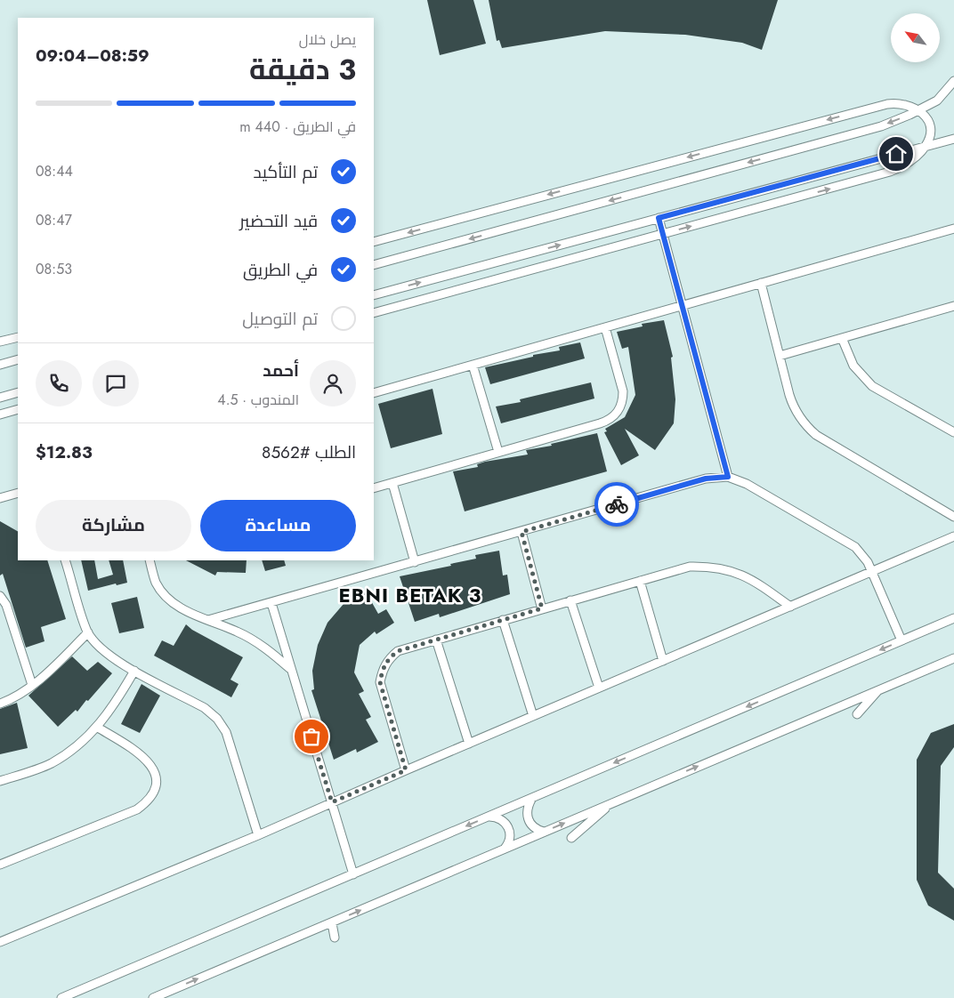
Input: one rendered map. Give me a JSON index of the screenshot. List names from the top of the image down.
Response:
{
  "districts": ["EBNI BETAK 3"],
  "north": "top left",
  "page": {
    "heading": ["3 دقيقة", "يصل خلال", "08:59–09:04"],
    "panel": [
      "أحمد",
      "المندوب · 4.5",
      "الطلب #8562",
      "$12.83"
    ],
    "bar": "في الطريق · 440 m",
    "list": [
      ["تم التأكيد", "08:44"],
      ["قيد التحضير", "08:47"],
      ["في الطريق", "08:53"],
      "تم التوصيل"
    ],
    "buttons": ["مساعدة", "مشاركة"]
  }
}
